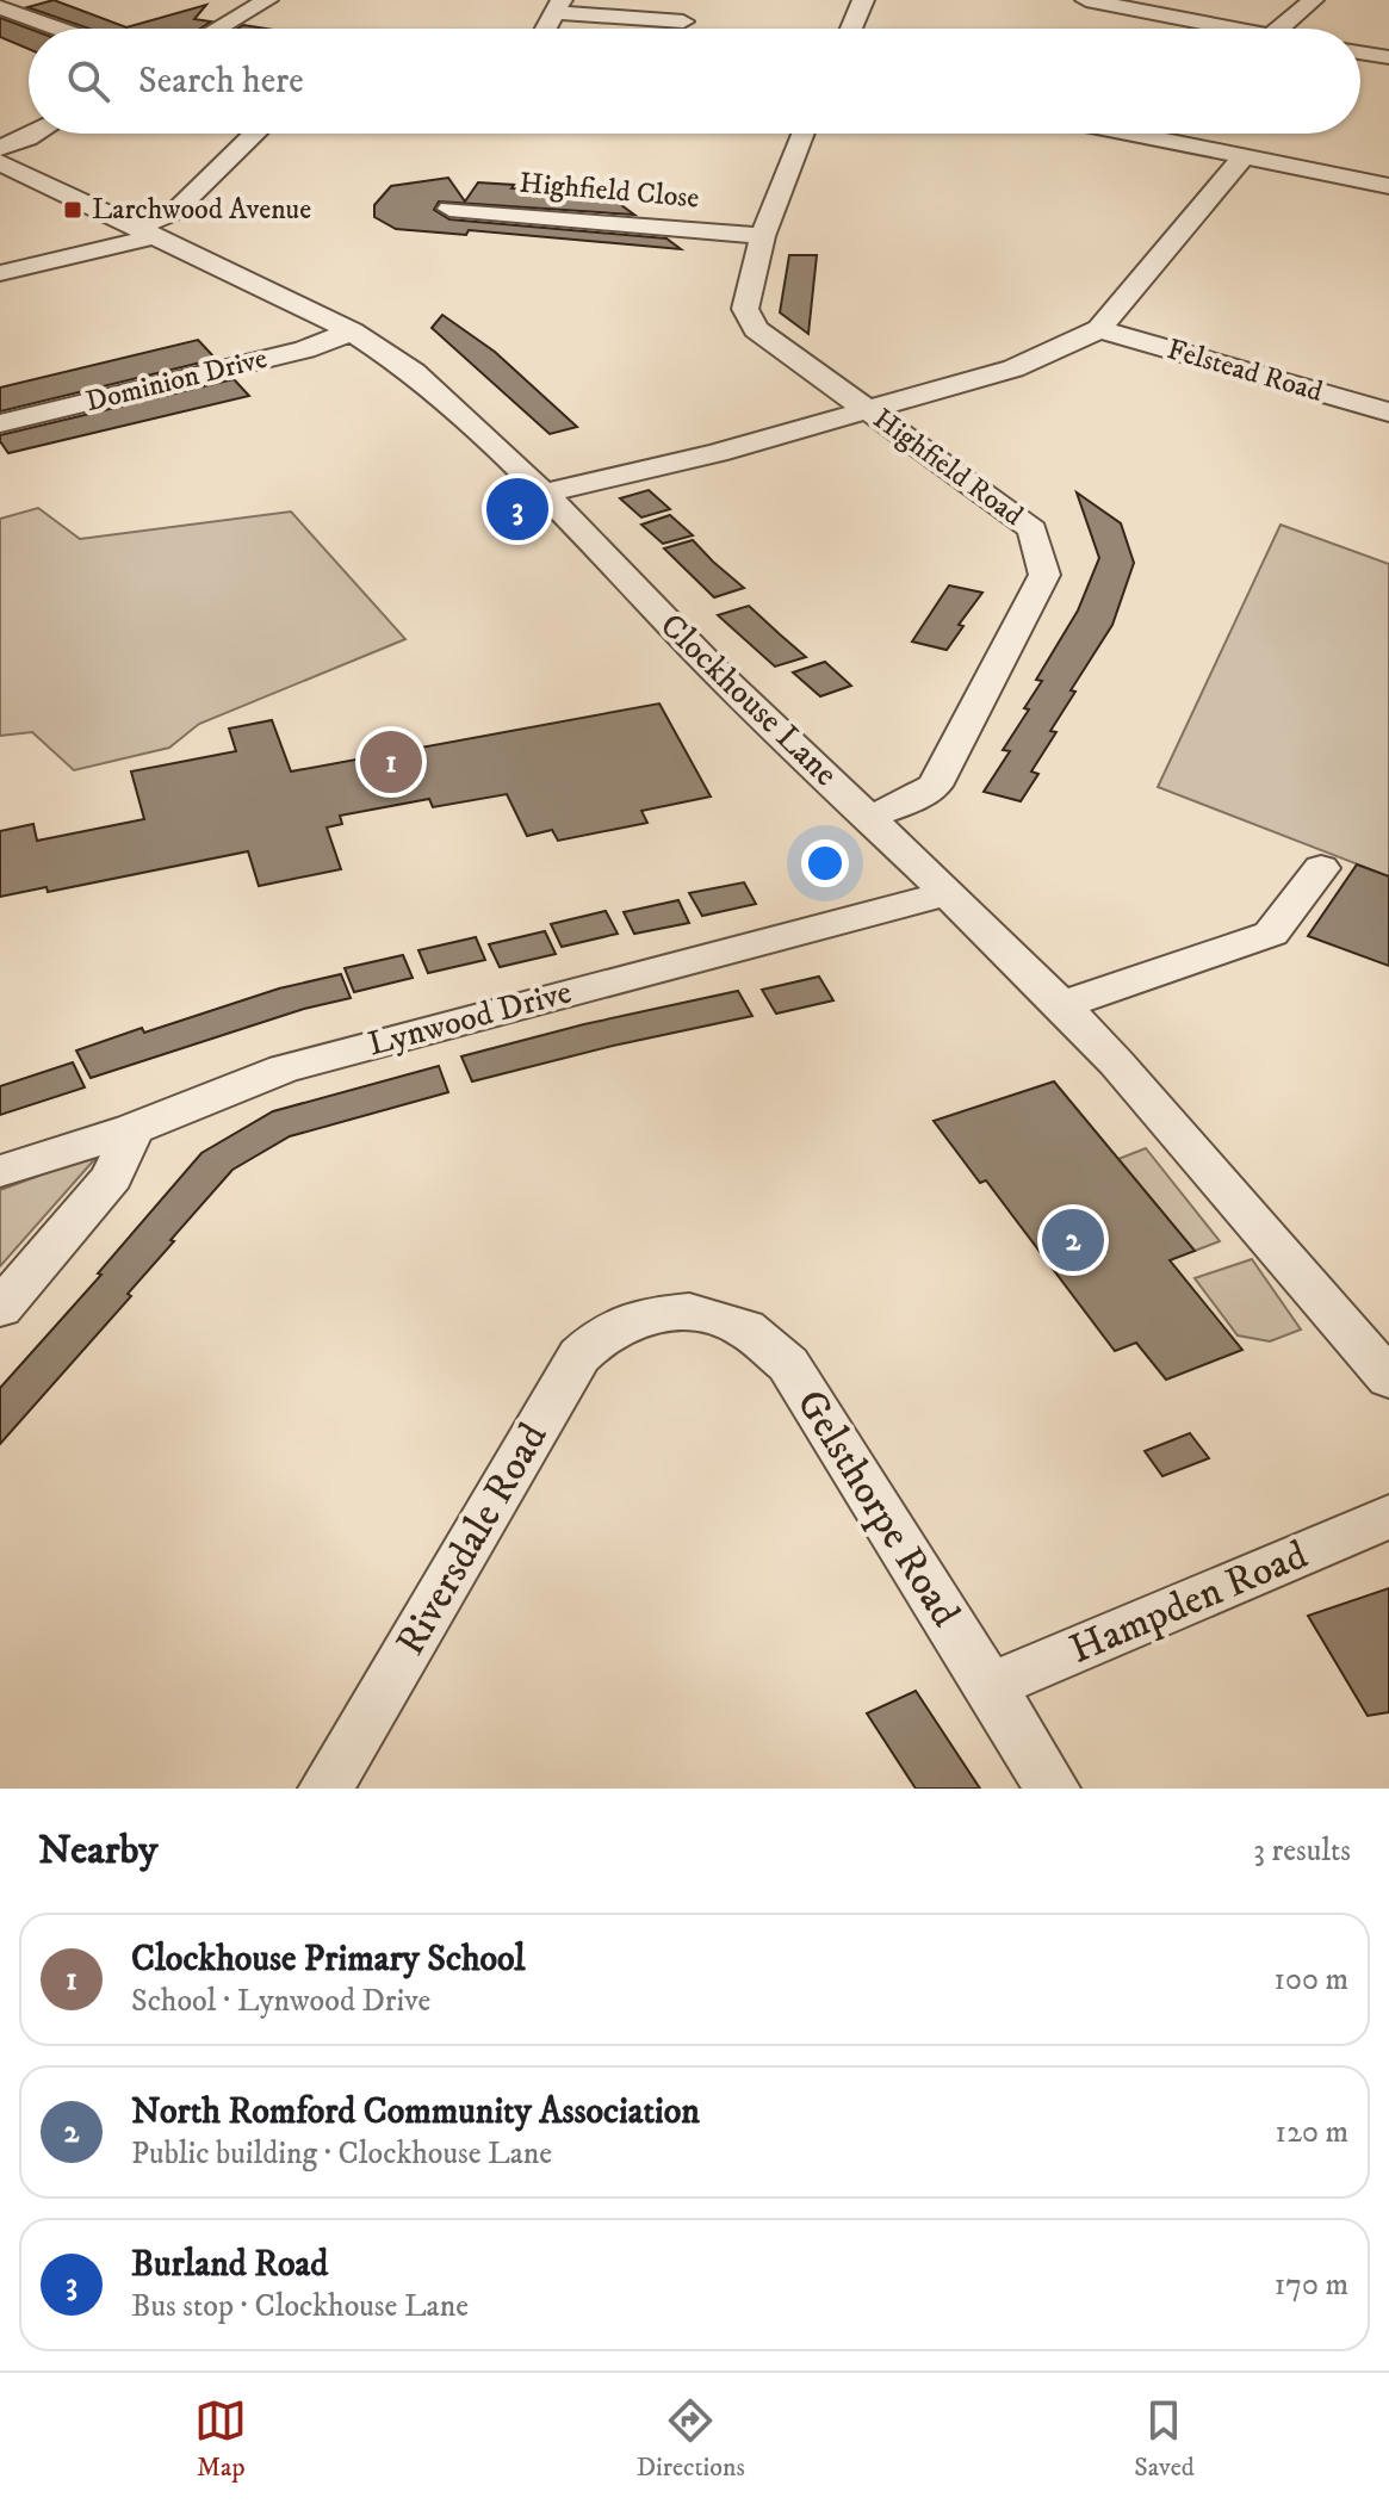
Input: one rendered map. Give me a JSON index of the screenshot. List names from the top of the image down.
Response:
{
  "streets": {
    "street": [
      "Highfield Close",
      "Felstead Road",
      "Dominion Drive",
      "Highfield Road",
      "Clockhouse Lane",
      "Lynwood Drive",
      "Gelsthorpe Road",
      "Riversdale Road",
      "Hampden Road"
    ]
  },
  "crossings": [
    ["Highfield Close", "Highfield Road"],
    ["Dominion Drive", "Clockhouse Lane"],
    ["Highfield Road", "Clockhouse Lane"],
    ["Clockhouse Lane", "Lynwood Drive"],
    ["Gelsthorpe Road", "Riversdale Road"],
    ["Gelsthorpe Road", "Hampden Road"]
  ],
  "places": {
    "transit": ["Larchwood Avenue"]
  },
  "page": {
    "search": "Search here",
    "pins": ["3", "1", "2"],
    "heading": ["Nearby", "3 results"],
    "list": [
      {
        "mark": "1",
        "name": "Clockhouse Primary School",
        "note": "School · Lynwood Drive",
        "value": "100 m"
      },
      {
        "mark": "2",
        "name": "North Romford Community Association",
        "note": "Public building · Clockhouse Lane",
        "value": "120 m"
      },
      {
        "mark": "3",
        "name": "Burland Road",
        "note": "Bus stop · Clockhouse Lane",
        "value": "170 m"
      }
    ],
    "nav": ["Map", "Directions", "Saved"]
  }
}
